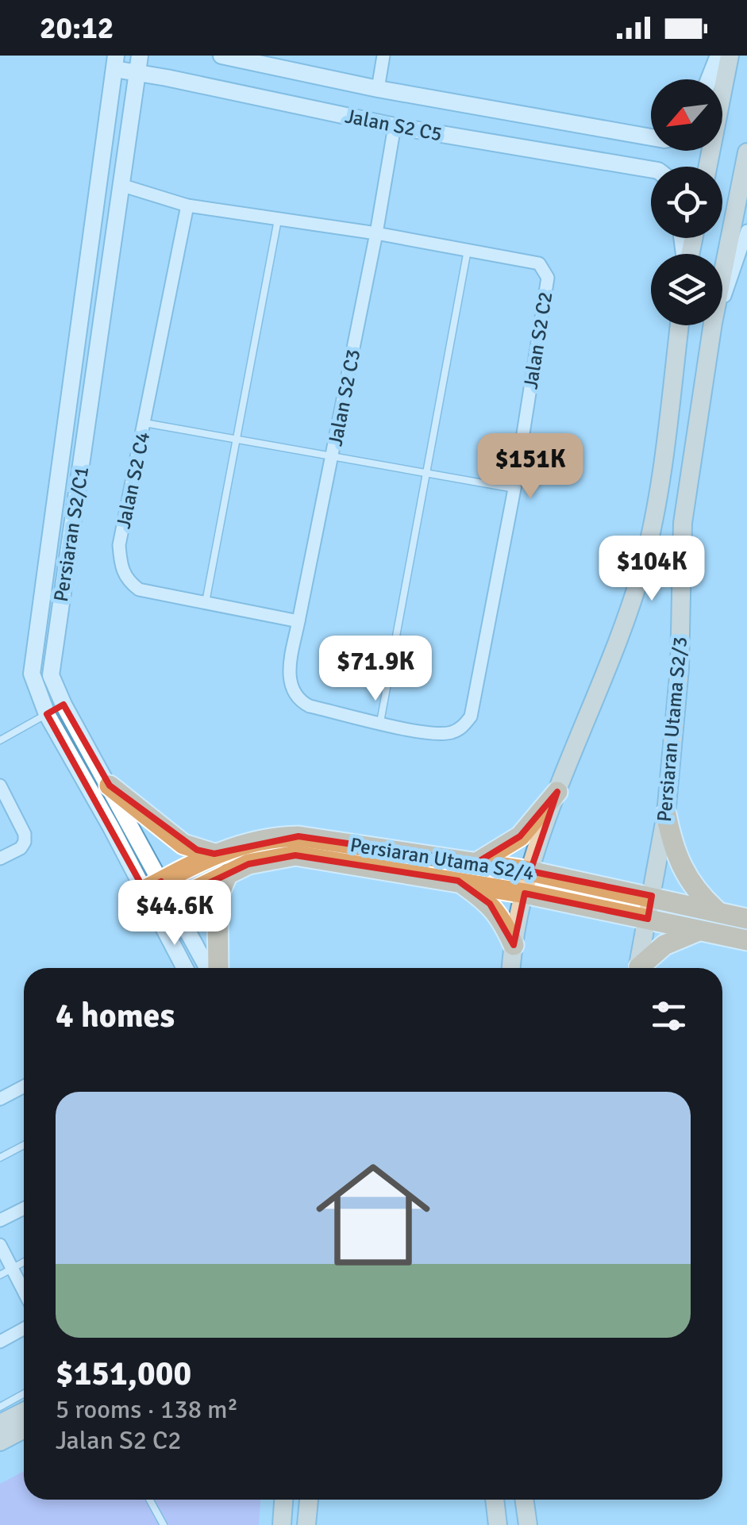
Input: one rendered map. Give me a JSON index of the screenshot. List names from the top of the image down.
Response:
{
  "streets": {
    "main road": ["Persiaran Utama S2/3", "Persiaran Utama S2/4"],
    "street": [
      "Jalan S2 C5",
      "Jalan S2 C2",
      "Jalan S2 C3",
      "Jalan S2 C4",
      "Persiaran S2/C1"
    ]
  },
  "crossings": [
    ["Jalan S2 C5", "Jalan S2 C3"],
    ["Jalan S2 C5", "Persiaran S2/C1"],
    ["Jalan S2 C2", "Jalan S2 C3"],
    ["Jalan S2 C2", "Jalan S2 C4"],
    ["Jalan S2 C2", "Persiaran S2/C1"],
    ["Jalan S2 C3", "Jalan S2 C4"],
    ["Persiaran S2/C1", "Persiaran Utama S2/4"],
    ["Persiaran Utama S2/3", "Persiaran Utama S2/4"]
  ],
  "north": "bottom left",
  "page": {
    "status": "20:12",
    "price": [
      "$151K",
      "$104K",
      "$71.9K",
      "$44.6K"
    ],
    "heading": "4 homes",
    "list": [
      {
        "name": "$151,000",
        "note": "5 rooms · 138 m² · Jalan S2 C2"
      }
    ]
  }
}
